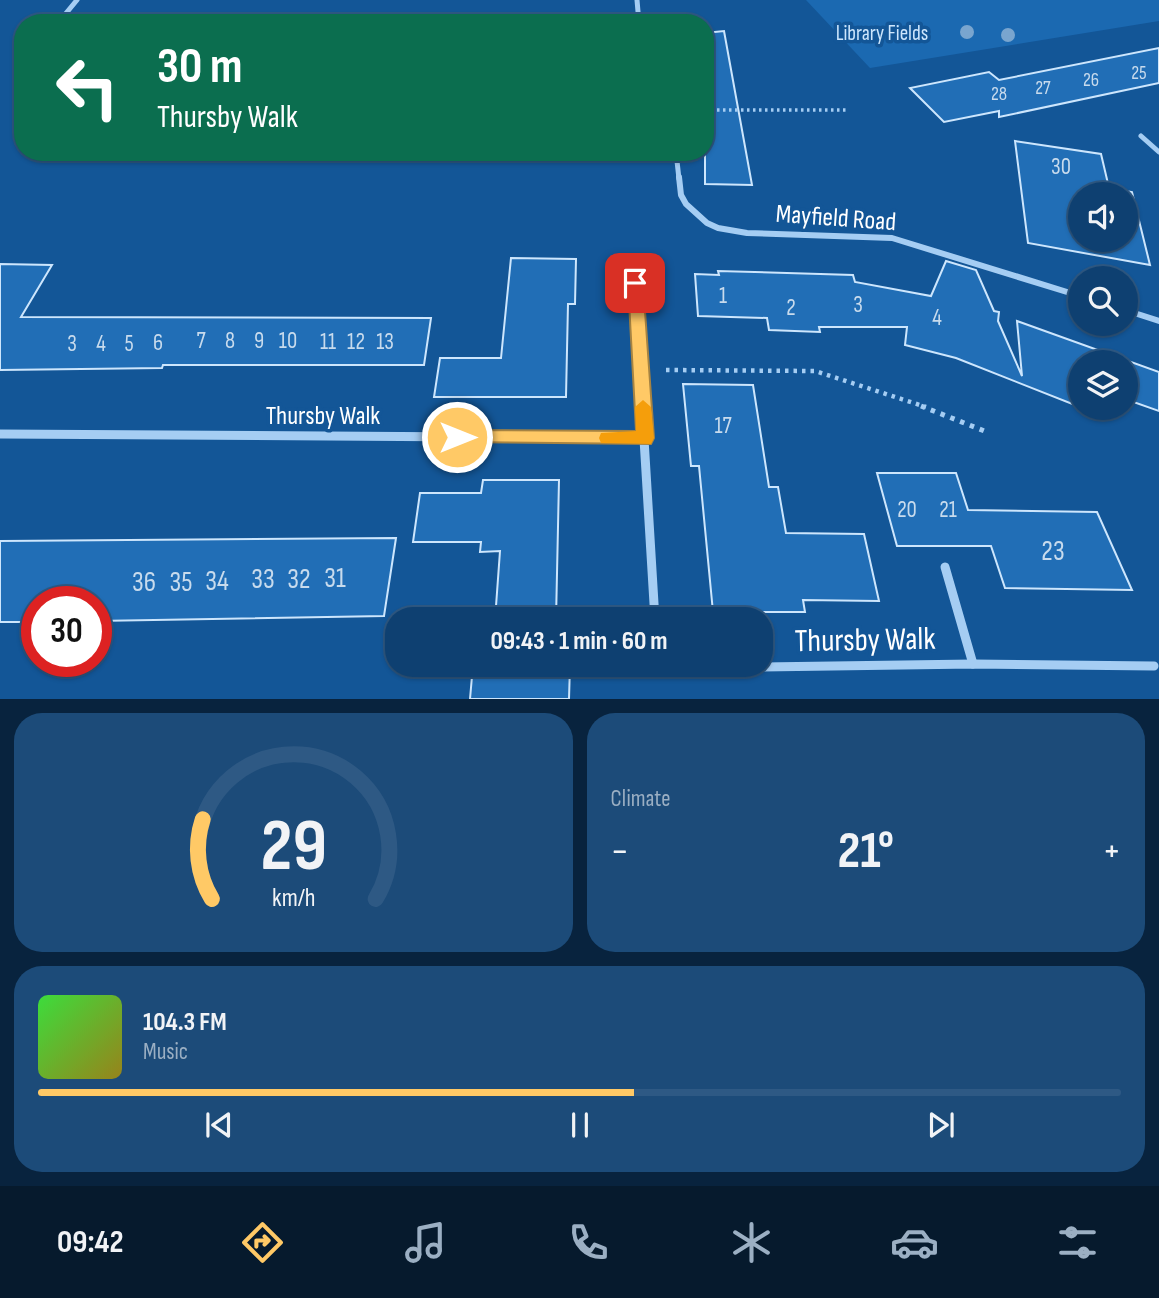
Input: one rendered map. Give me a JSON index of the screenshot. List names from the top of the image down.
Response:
{
  "streets": {
    "street": ["Mayfield Road", "Thursby Walk"]
  },
  "parks": ["Library Fields"],
  "house_numbers": [
    "25",
    "26",
    "27",
    "28",
    "30",
    "1",
    "3",
    "2",
    "4",
    "7",
    "8",
    "9",
    "10",
    "11",
    "12",
    "13",
    "6",
    "3",
    "4",
    "5",
    "17",
    "20",
    "21",
    "23",
    "31",
    "33",
    "32",
    "34",
    "36",
    "35"
  ],
  "page": {
    "turn": ["30 m", "Thursby Walk"],
    "limit": "30",
    "trip": "09:43 · 1 min · 60 m",
    "tile": "Climate",
    "heat": ["−", "21°", "+"],
    "song": ["104.3 FM", "Music"],
    "tabs": "09:42",
    "gauge": ["29", "km/h"]
  }
}
